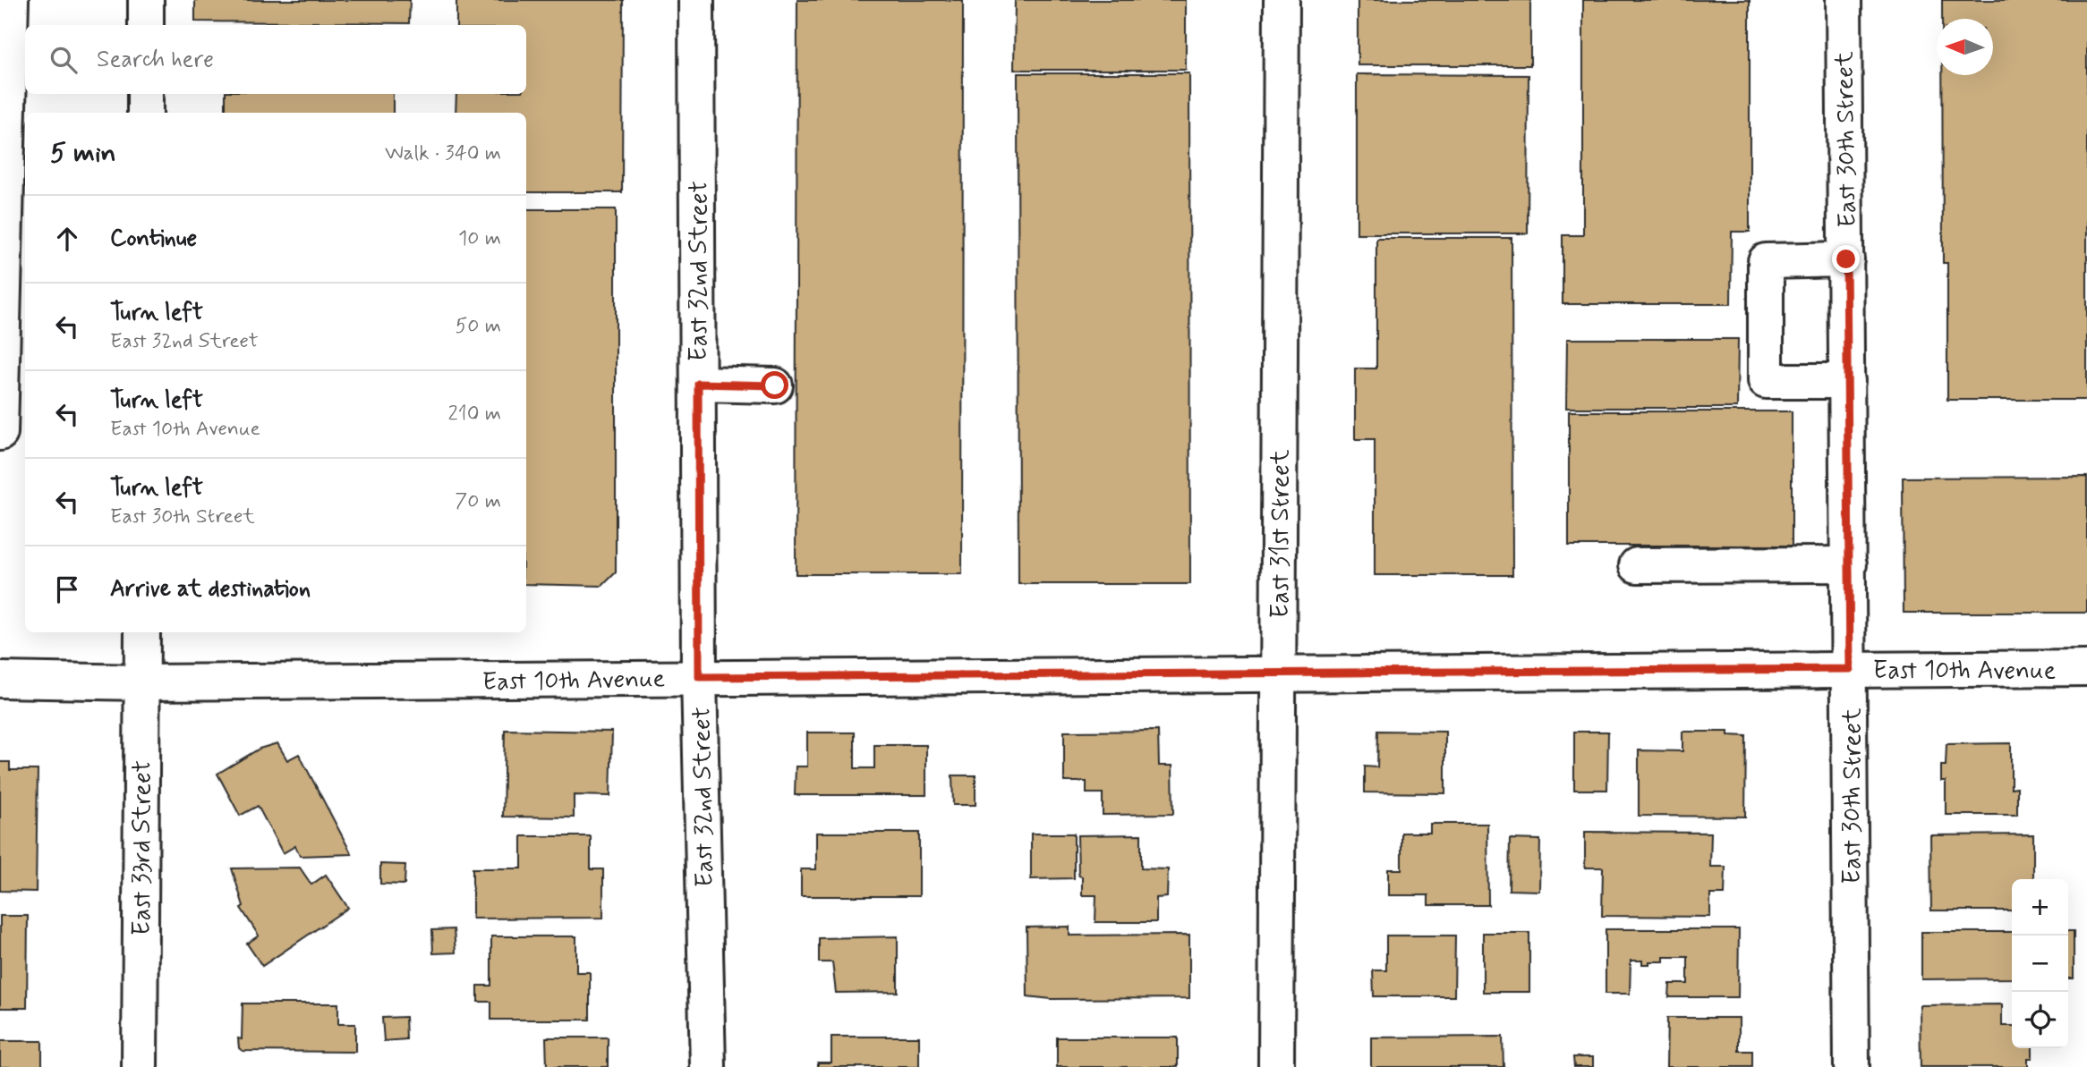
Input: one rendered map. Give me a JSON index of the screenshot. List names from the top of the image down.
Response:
{
  "streets": {
    "street": [
      "East 30th Street",
      "East 32nd Street",
      "East 31st Street",
      "East 10th Avenue",
      "East 33rd Street"
    ]
  },
  "crossings": [
    ["East 30th Street", "East 10th Avenue"],
    ["East 32nd Street", "East 10th Avenue"],
    ["East 31st Street", "East 10th Avenue"],
    ["East 10th Avenue", "East 33rd Street"]
  ],
  "north": "left",
  "page": {
    "search": "Search here",
    "heading": ["5 min", "Walk · 340 m"],
    "list": [
      ["Continue", "10 m"],
      ["Turn left", "East 32nd Street", "50 m"],
      ["Turn left", "East 10th Avenue", "210 m"],
      ["Turn left", "East 30th Street", "70 m"],
      "Arrive at destination"
    ],
    "map_buttons": ["+", "−"]
  }
}
